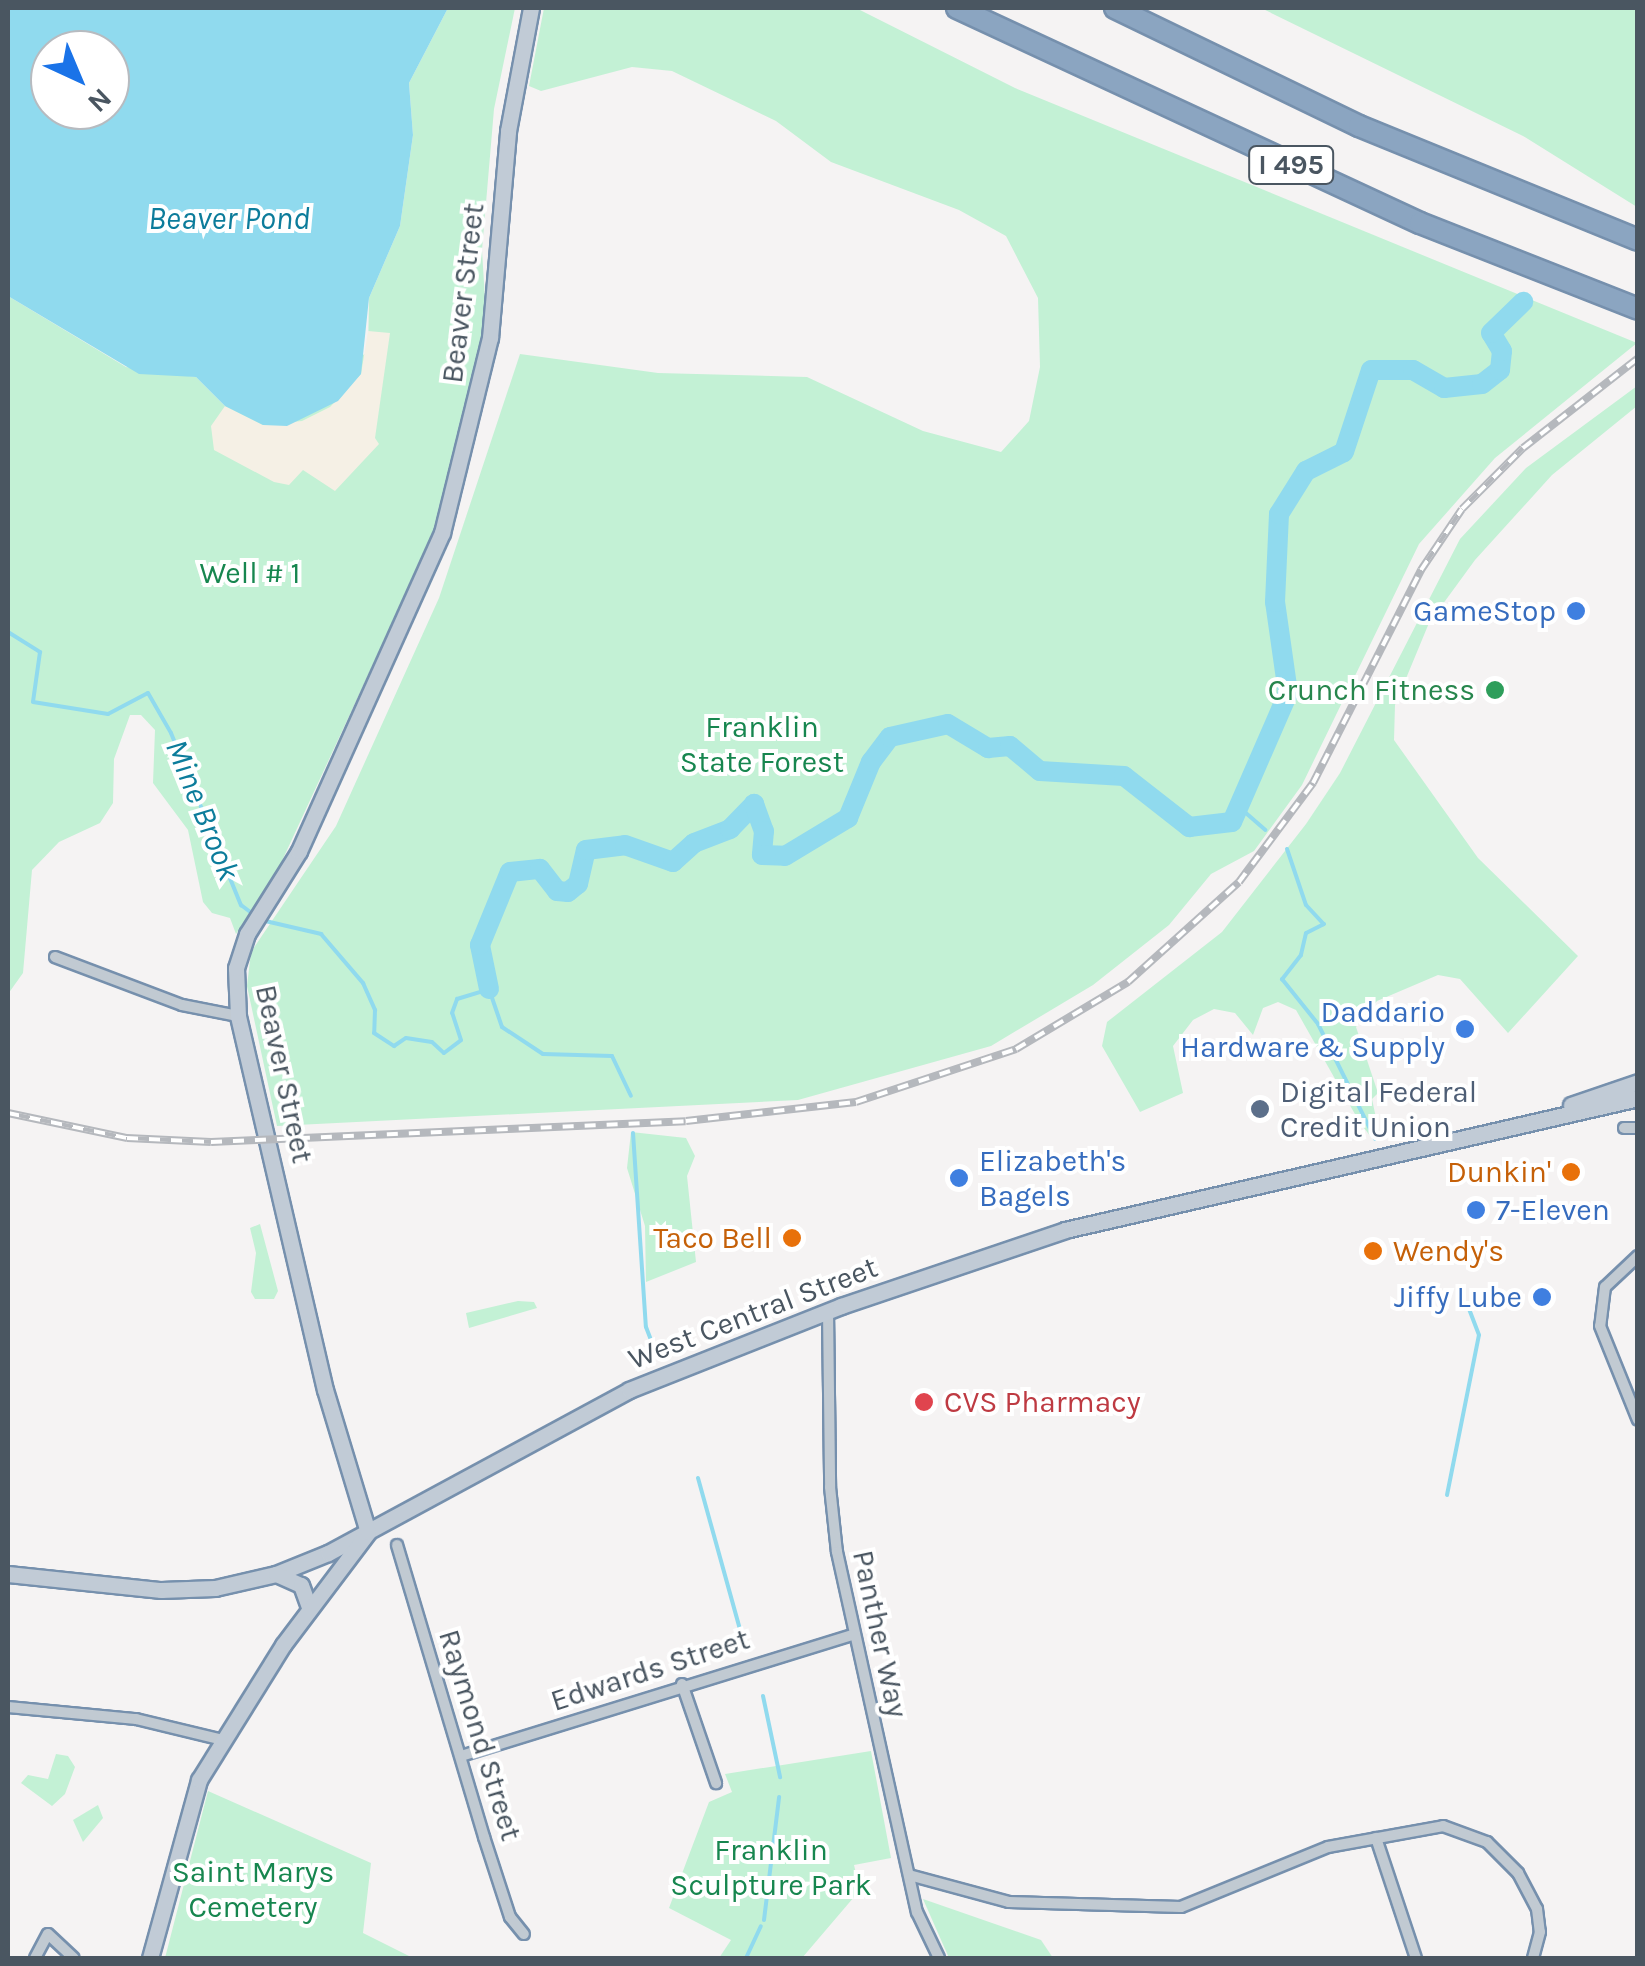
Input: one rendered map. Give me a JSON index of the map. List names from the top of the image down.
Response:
{
  "streets": {
    "highway": ["I 495"],
    "main road": ["Beaver Street", "West Central Street"],
    "street": ["Panther Way", "Edwards Street", "Raymond Street"]
  },
  "crossings": [
    ["Beaver Street", "West Central Street"],
    ["West Central Street", "Panther Way"],
    ["Panther Way", "Edwards Street"],
    ["Edwards Street", "Raymond Street"]
  ],
  "water": ["Beaver Pond", "Mine Brook"],
  "parks": [
    "Well # 1",
    "Franklin State Forest",
    "Franklin Sculpture Park",
    "Saint Marys Cemetery"
  ],
  "places": [
    "GameStop",
    "Crunch Fitness",
    "Daddario Hardware & Supply",
    "Digital Federal Credit Union",
    "Dunkin'",
    "Elizabeth's Bagels",
    "7-Eleven",
    "Taco Bell",
    "Wendy's",
    "Jiffy Lube",
    "CVS Pharmacy"
  ],
  "north": "bottom right"
}
